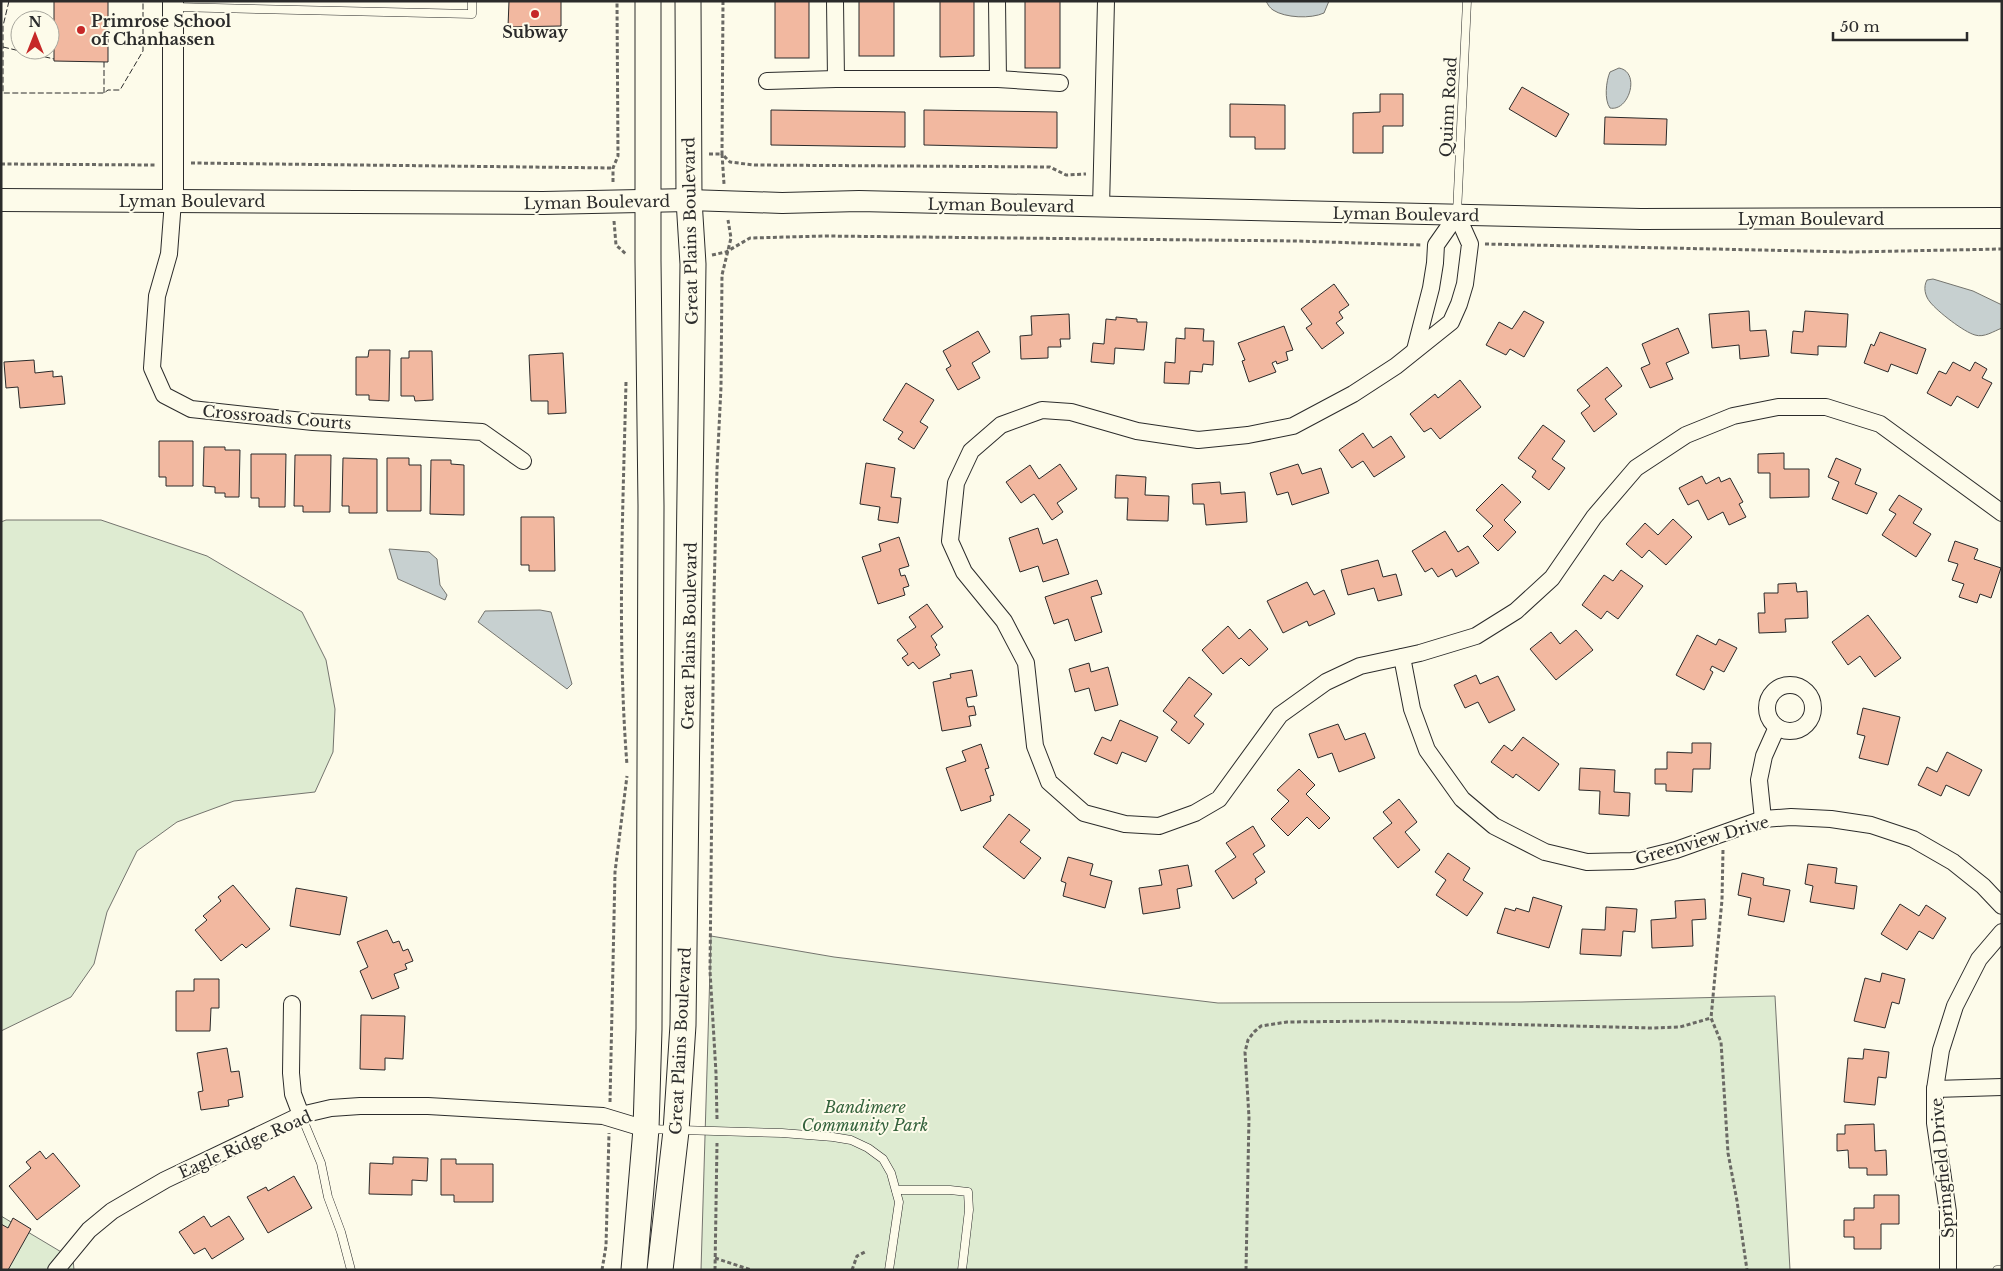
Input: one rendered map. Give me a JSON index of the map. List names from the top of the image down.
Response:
{
  "streets": {
    "main road": ["Lyman Boulevard", "Great Plains Boulevard"],
    "street": [
      "Crossroads Courts",
      "Greenview Drive",
      "Eagle Ridge Road",
      "Springfield Drive"
    ],
    "lane": ["Quinn Road"]
  },
  "crossings": [
    ["Quinn Road", "Lyman Boulevard"],
    ["Lyman Boulevard", "Great Plains Boulevard"],
    ["Lyman Boulevard", "Crossroads Courts"],
    ["Great Plains Boulevard", "Eagle Ridge Road"]
  ],
  "parks": ["Bandimere Community Park"],
  "places": ["Subway", "Primrose School of Chanhassen"],
  "scale_bar": "50 m",
  "north": "top"
}
